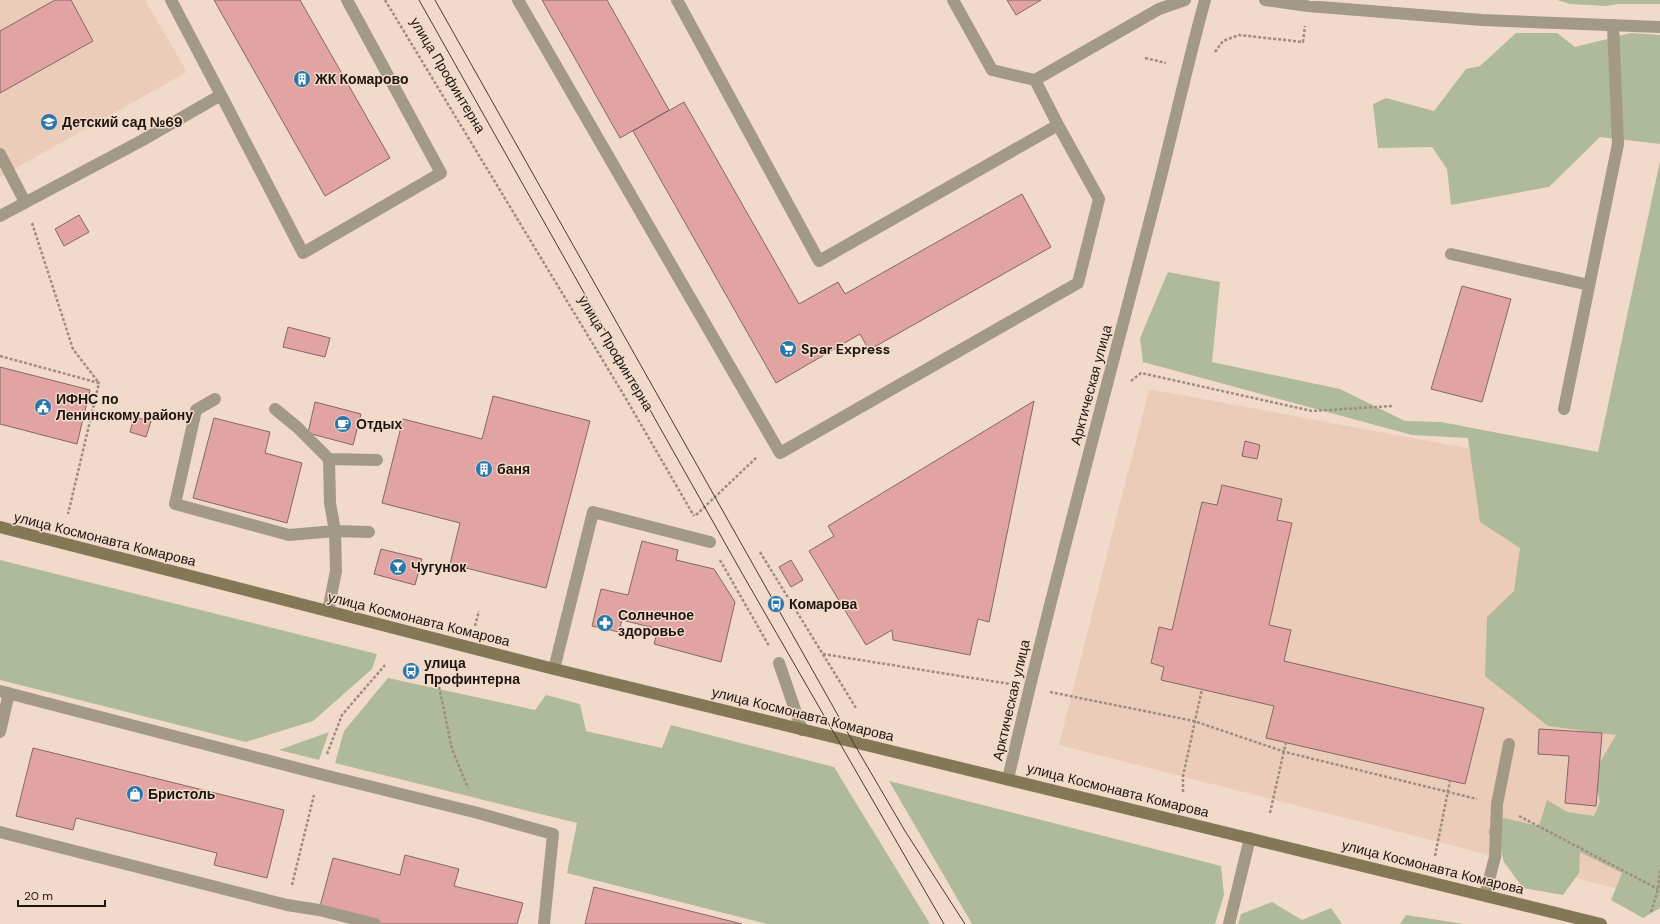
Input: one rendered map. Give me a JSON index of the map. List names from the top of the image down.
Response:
{
  "streets": {
    "street": ["Арктическая улица", "улица Космонавта Комарова"],
    "path": ["улица Профинтерна"]
  },
  "crossings": [
    ["Арктическая улица", "улица Космонавта Комарова"]
  ],
  "places": {
    "building": ["ЖК Комарово", "баня"],
    "school or university": ["Детский сад №69"],
    "supermarket": ["Spar Express"],
    "public building": ["ИФНС по Ленинскому району"],
    "cafe": ["Отдых"],
    "bar": ["Чугунок"],
    "bus stop": ["Комарова", "улица Профинтерна"],
    "pharmacy": ["Солнечное здоровье"],
    "shop": ["Бристоль"]
  },
  "scale_bar": "20 m"
}
